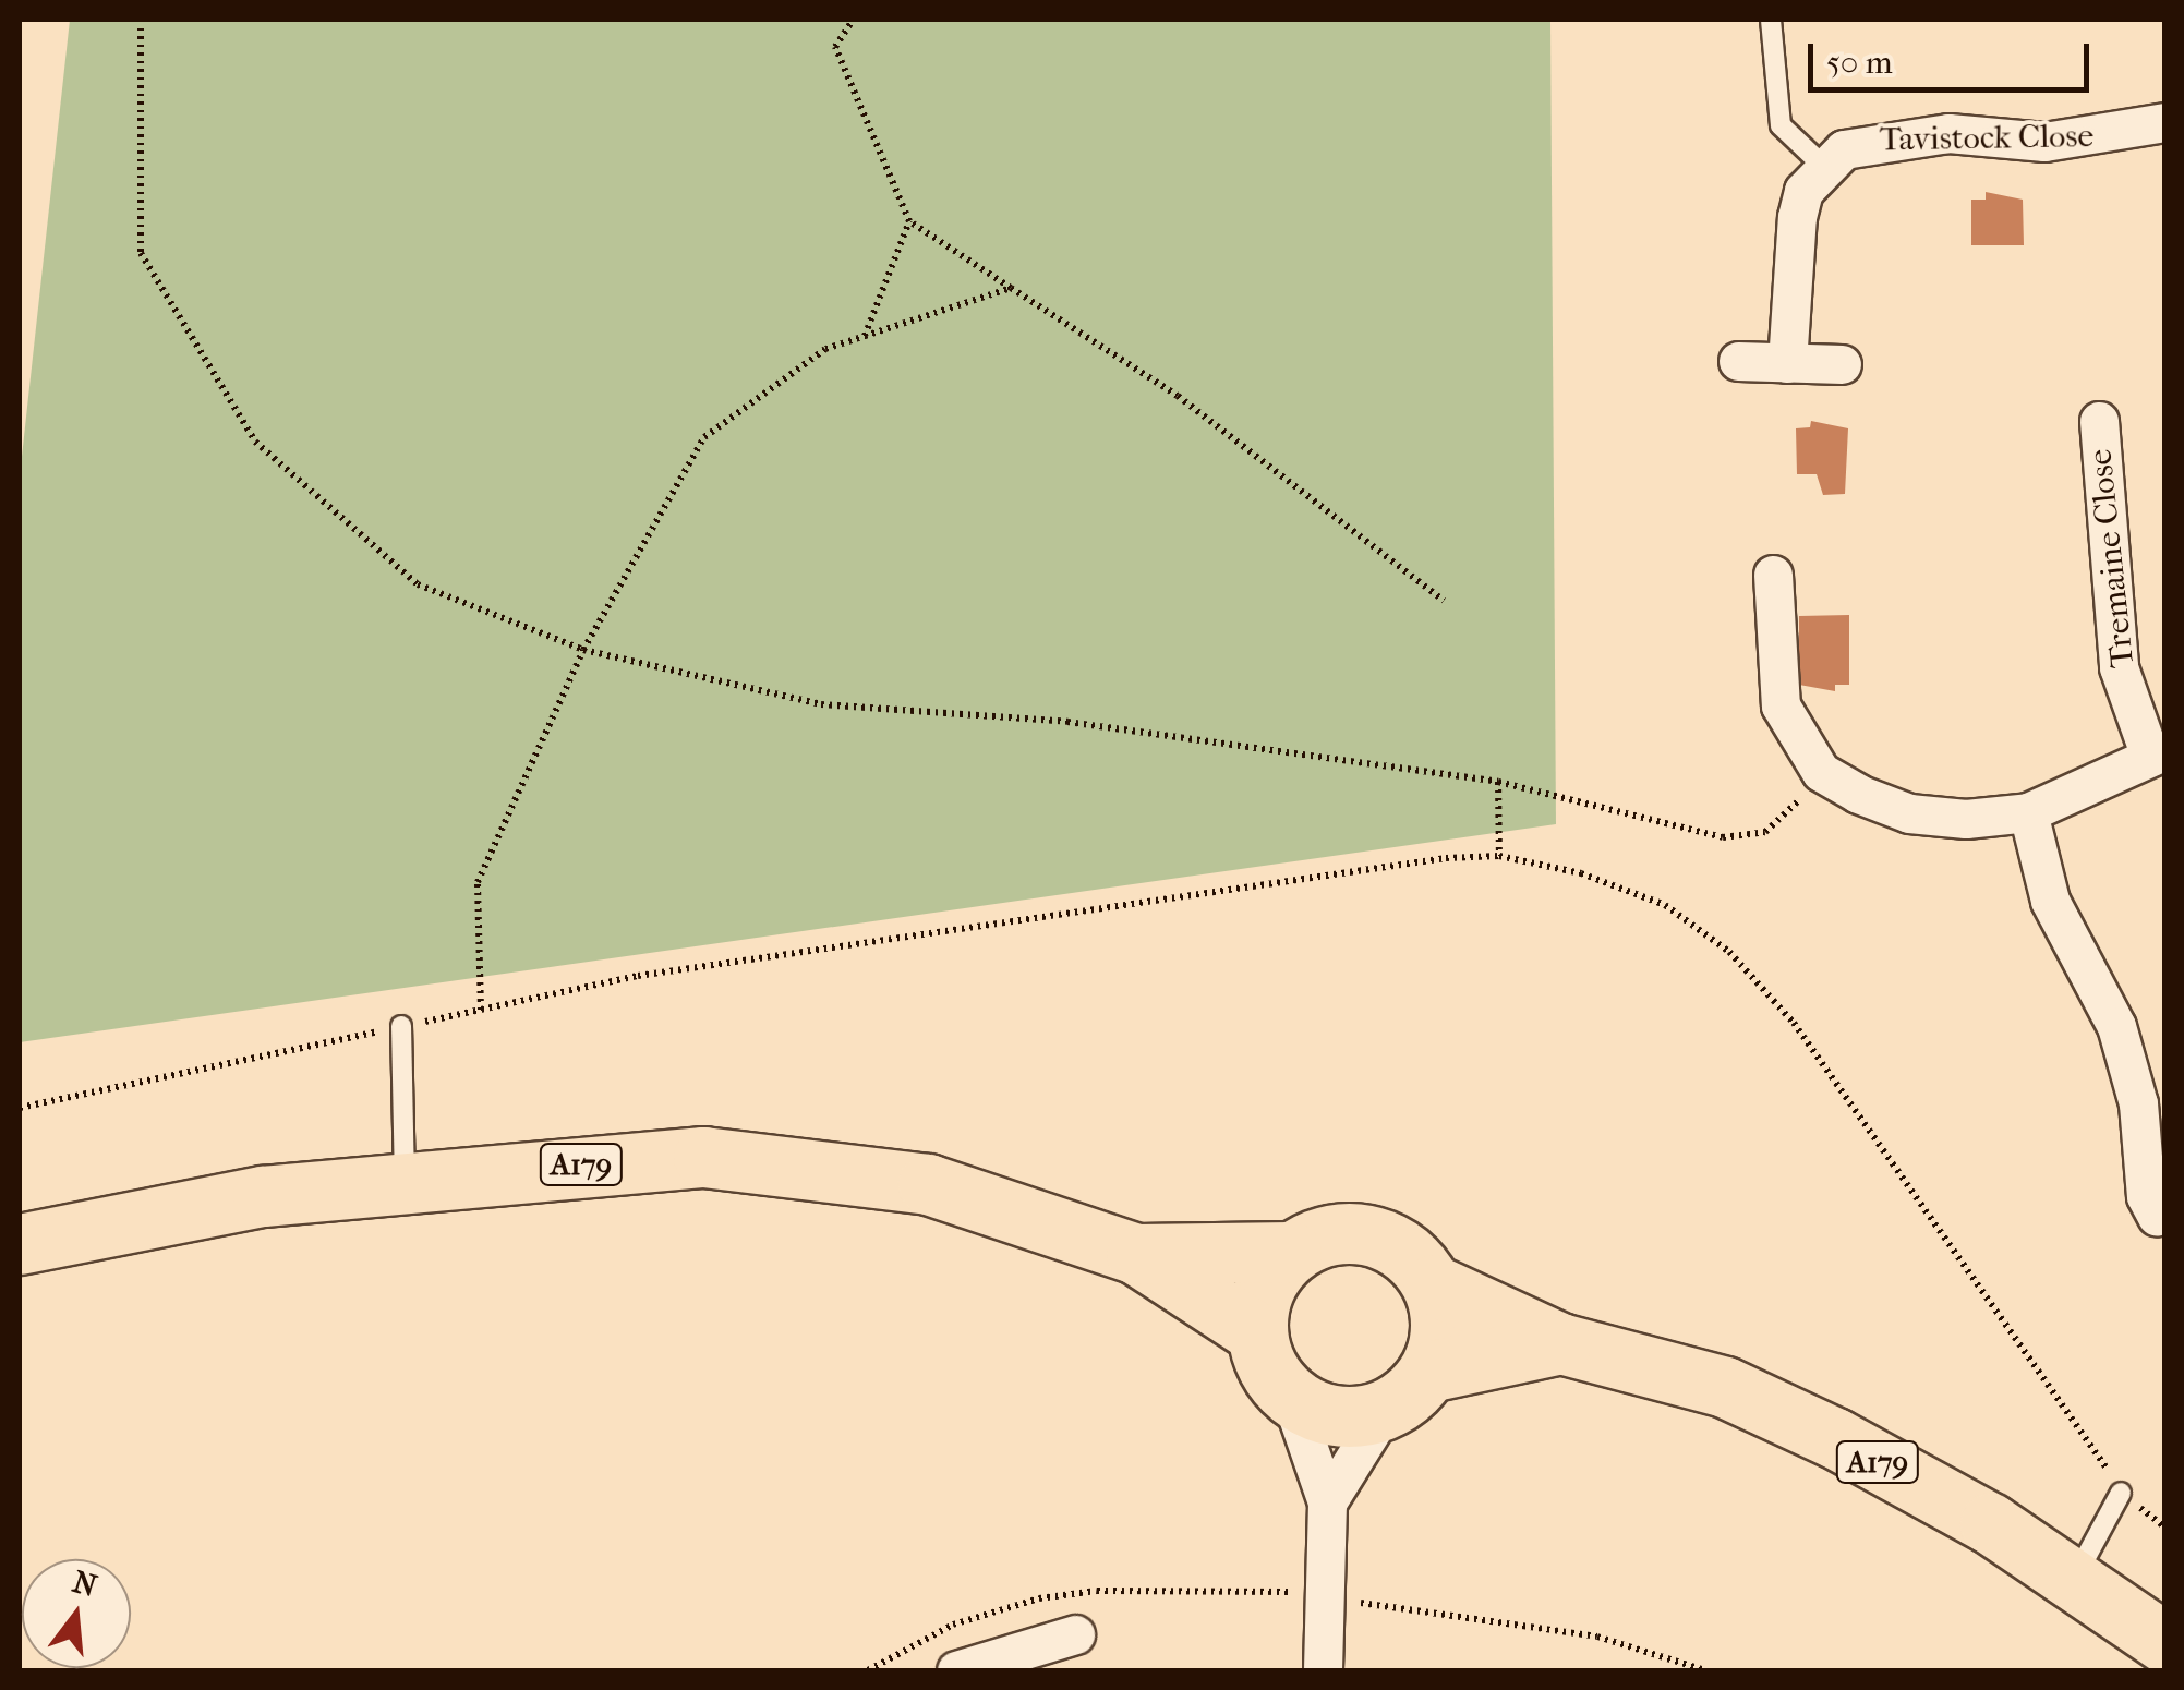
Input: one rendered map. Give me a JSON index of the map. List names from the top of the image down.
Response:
{
  "streets": {
    "highway": ["A179"],
    "street": ["Tavistock Close", "Tremaine Close"]
  },
  "scale_bar": "50 m",
  "north": "top"
}
